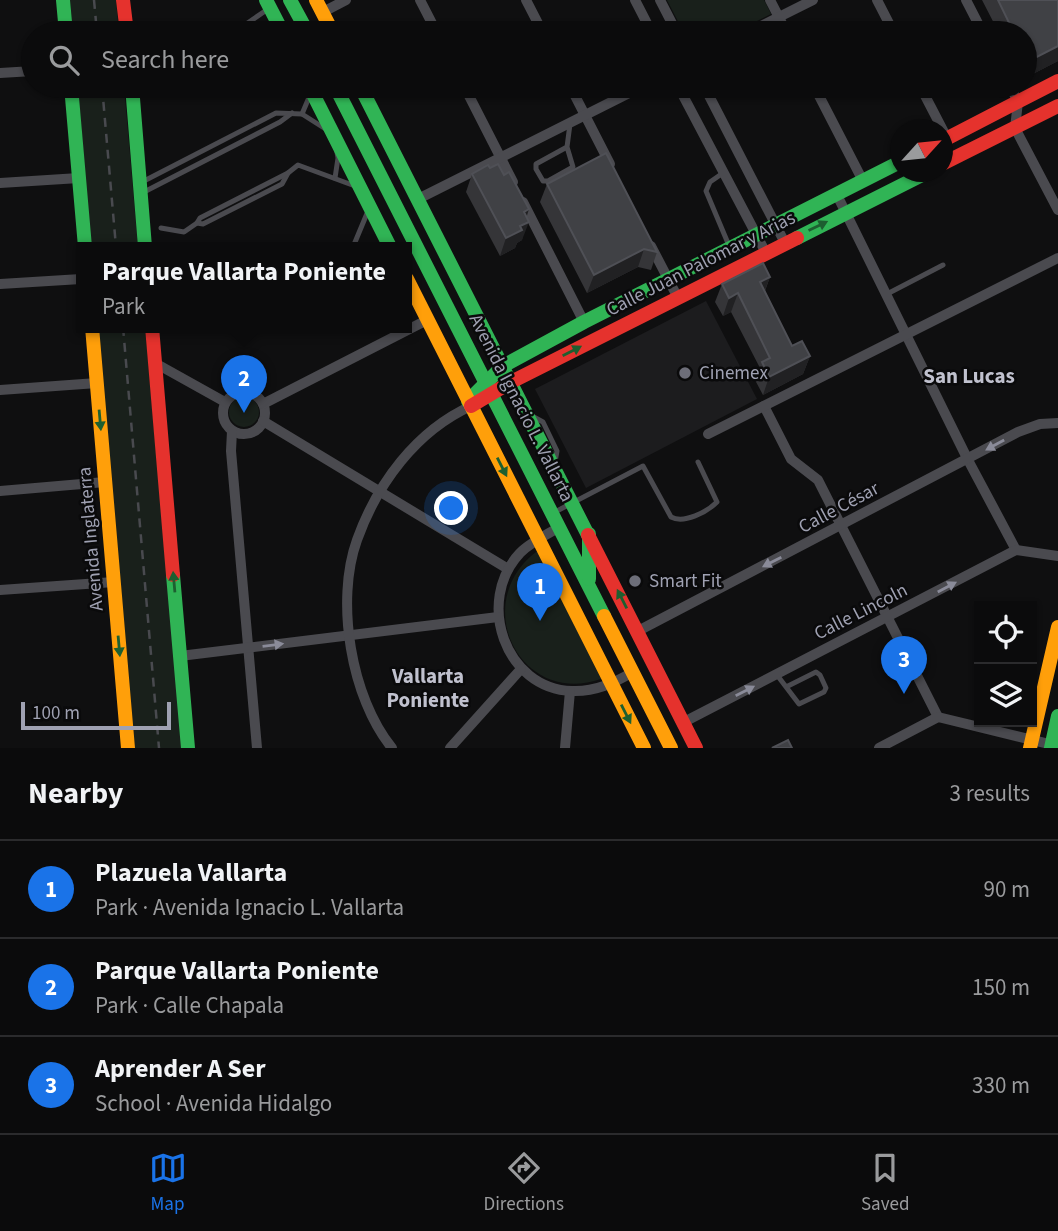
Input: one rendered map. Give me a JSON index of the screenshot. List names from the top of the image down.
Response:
{
  "streets": {
    "street": [
      "Calle Juan Palomar y Arias",
      "Avenida Ignacio L. Vallarta",
      "Calle César",
      "Avenida Inglaterra",
      "Calle Lincoln"
    ]
  },
  "crossings": [
    ["Calle Juan Palomar y Arias", "Avenida Ignacio L. Vallarta"],
    ["Avenida Ignacio L. Vallarta", "Calle César"],
    ["Avenida Ignacio L. Vallarta", "Calle Lincoln"]
  ],
  "one_way": ["Calle César", "Calle Lincoln"],
  "districts": ["San Lucas", "Vallarta Poniente"],
  "places": ["Cinemex", "Smart Fit"],
  "scale_bar": "100 m",
  "north": "top right",
  "page": {
    "search": "Search here",
    "popup": ["Parque Vallarta Poniente", "Park"],
    "pins": ["2", "1", "3"],
    "scale": "100 m",
    "heading": ["Nearby", "3 results"],
    "list": [
      {
        "mark": "1",
        "name": "Plazuela Vallarta",
        "note": "Park · Avenida Ignacio L. Vallarta",
        "value": "90 m"
      },
      {
        "mark": "2",
        "name": "Parque Vallarta Poniente",
        "note": "Park · Calle Chapala",
        "value": "150 m"
      },
      {
        "mark": "3",
        "name": "Aprender A Ser",
        "note": "School · Avenida Hidalgo",
        "value": "330 m"
      }
    ],
    "nav": ["Map", "Directions", "Saved"]
  }
}
